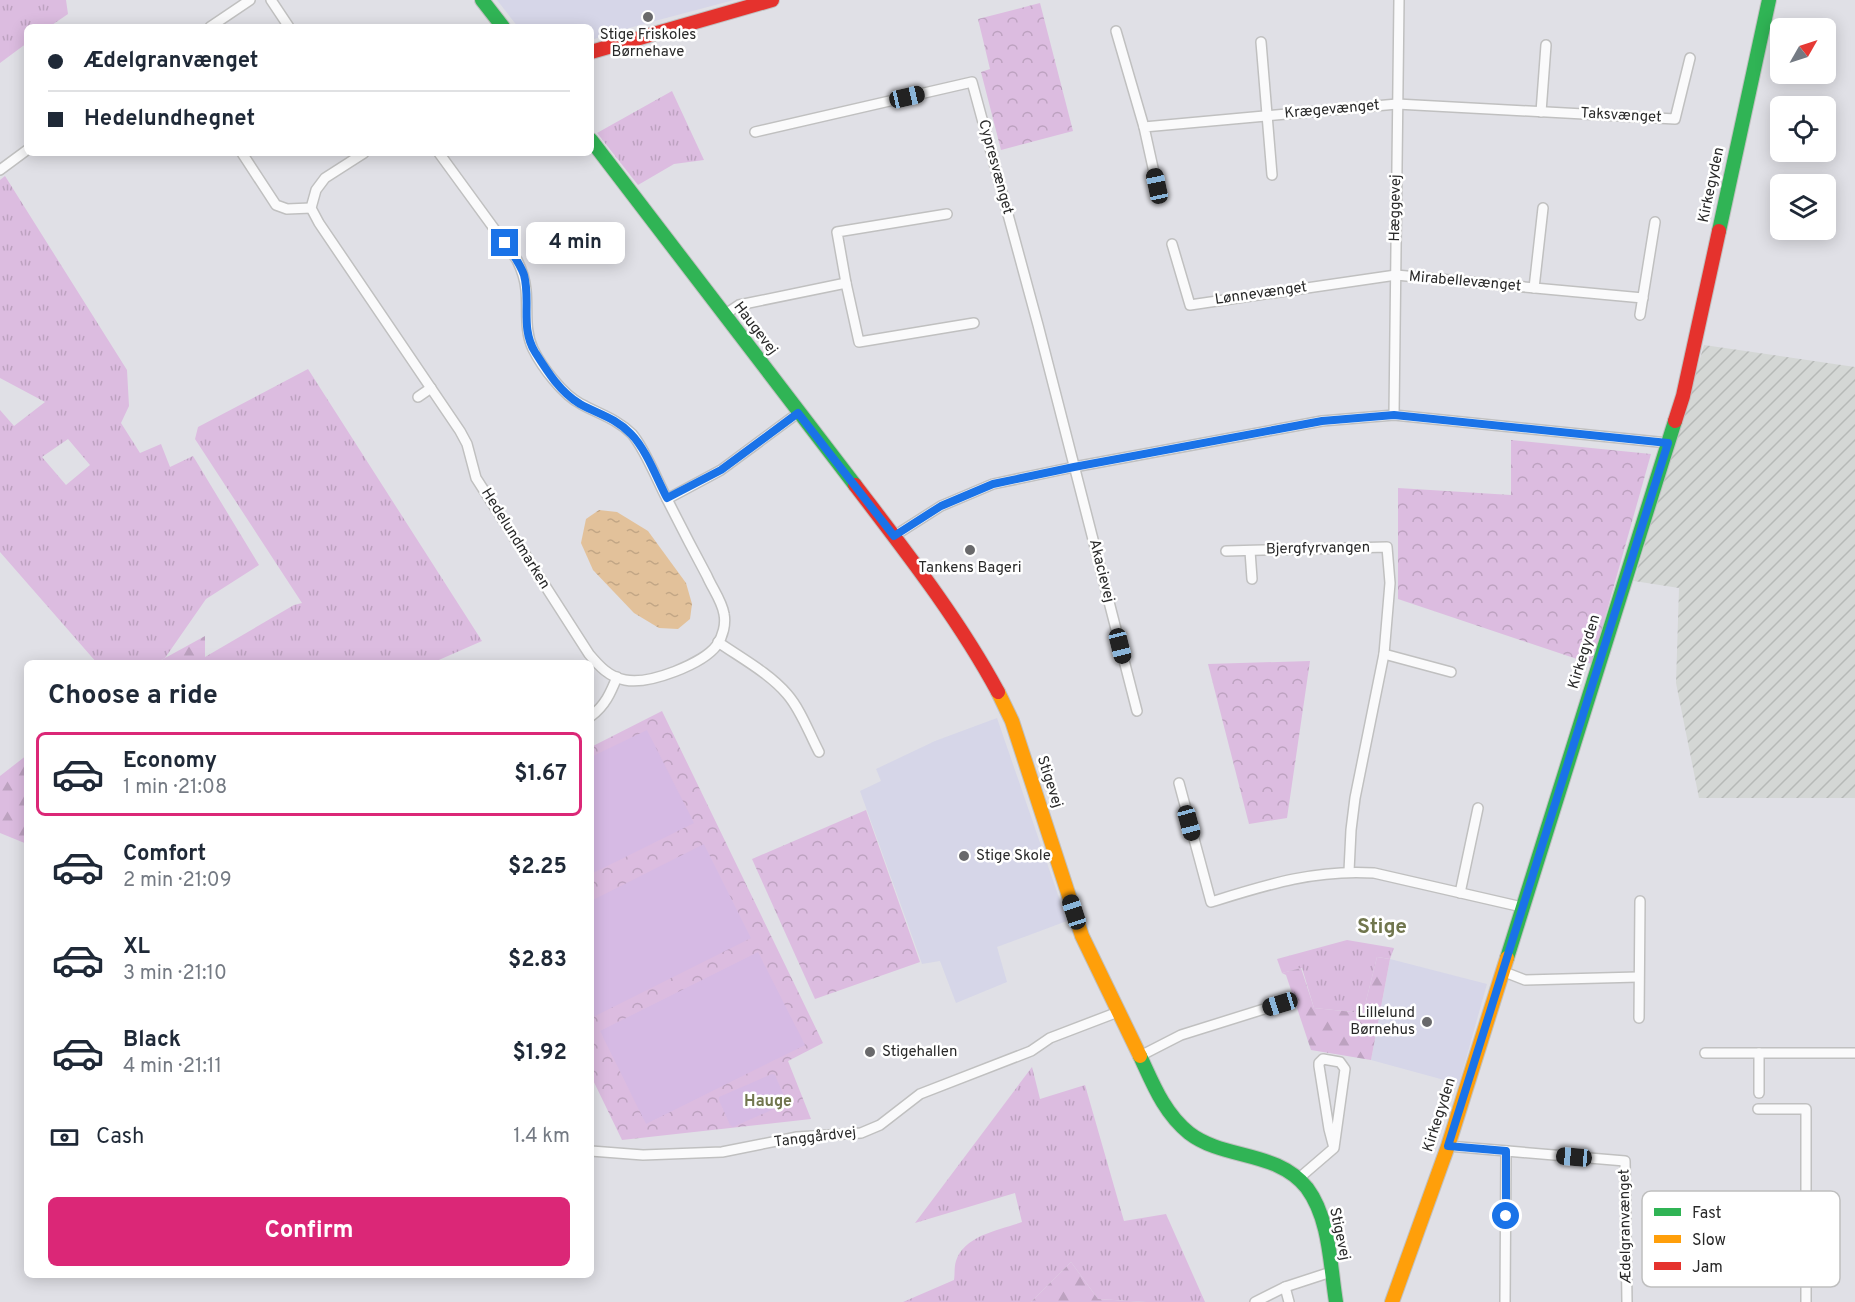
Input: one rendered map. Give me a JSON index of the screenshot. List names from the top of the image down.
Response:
{
  "streets": {
    "street": [
      "Krægevænget",
      "Taksvænget",
      "Cypresvænget",
      "Kirkegyden",
      "Hæggevej",
      "Mirabellevænget",
      "Lønnevænget",
      "Haugevej",
      "Hedelundmarken",
      "Bjergfyrvangen",
      "Akacievej",
      "Stigevej",
      "Tanggårdvej",
      "Ædelgranvænget"
    ]
  },
  "crossings": [
    ["Krægevænget", "Taksvænget"],
    ["Krægevænget", "Hæggevej"],
    ["Taksvænget", "Hæggevej"],
    ["Cypresvænget", "Akacievej"],
    ["Kirkegyden", "Ædelgranvænget"],
    ["Hæggevej", "Mirabellevænget"],
    ["Hæggevej", "Lønnevænget"],
    ["Mirabellevænget", "Lønnevænget"],
    ["Haugevej", "Stigevej"],
    ["Stigevej", "Tanggårdvej"]
  ],
  "districts": ["Stige", "Hauge"],
  "places": [
    "Stige Friskoles Børnehave",
    "Tankens Bageri",
    "Stige Skole",
    "Lillelund Børnehus",
    "Stigehallen"
  ],
  "legend": ["Fast", "Slow", "Jam"],
  "north": "top right",
  "page": {
    "banner": ["Ædelgranvænget", "Hedelundhegnet"],
    "bubble": "4 min",
    "heading": "Choose a ride",
    "list": [
      {
        "name": "Economy",
        "note": "1 min · 21:08",
        "value": "$1.67"
      },
      {
        "name": "Comfort",
        "note": "2 min · 21:09",
        "value": "$2.25"
      },
      {
        "name": "XL",
        "note": "3 min · 21:10",
        "value": "$2.83"
      },
      {
        "name": "Black",
        "note": "4 min · 21:11",
        "value": "$1.92"
      }
    ],
    "pay": ["Cash", "1.4 km"],
    "buttons": "Confirm"
  }
}
